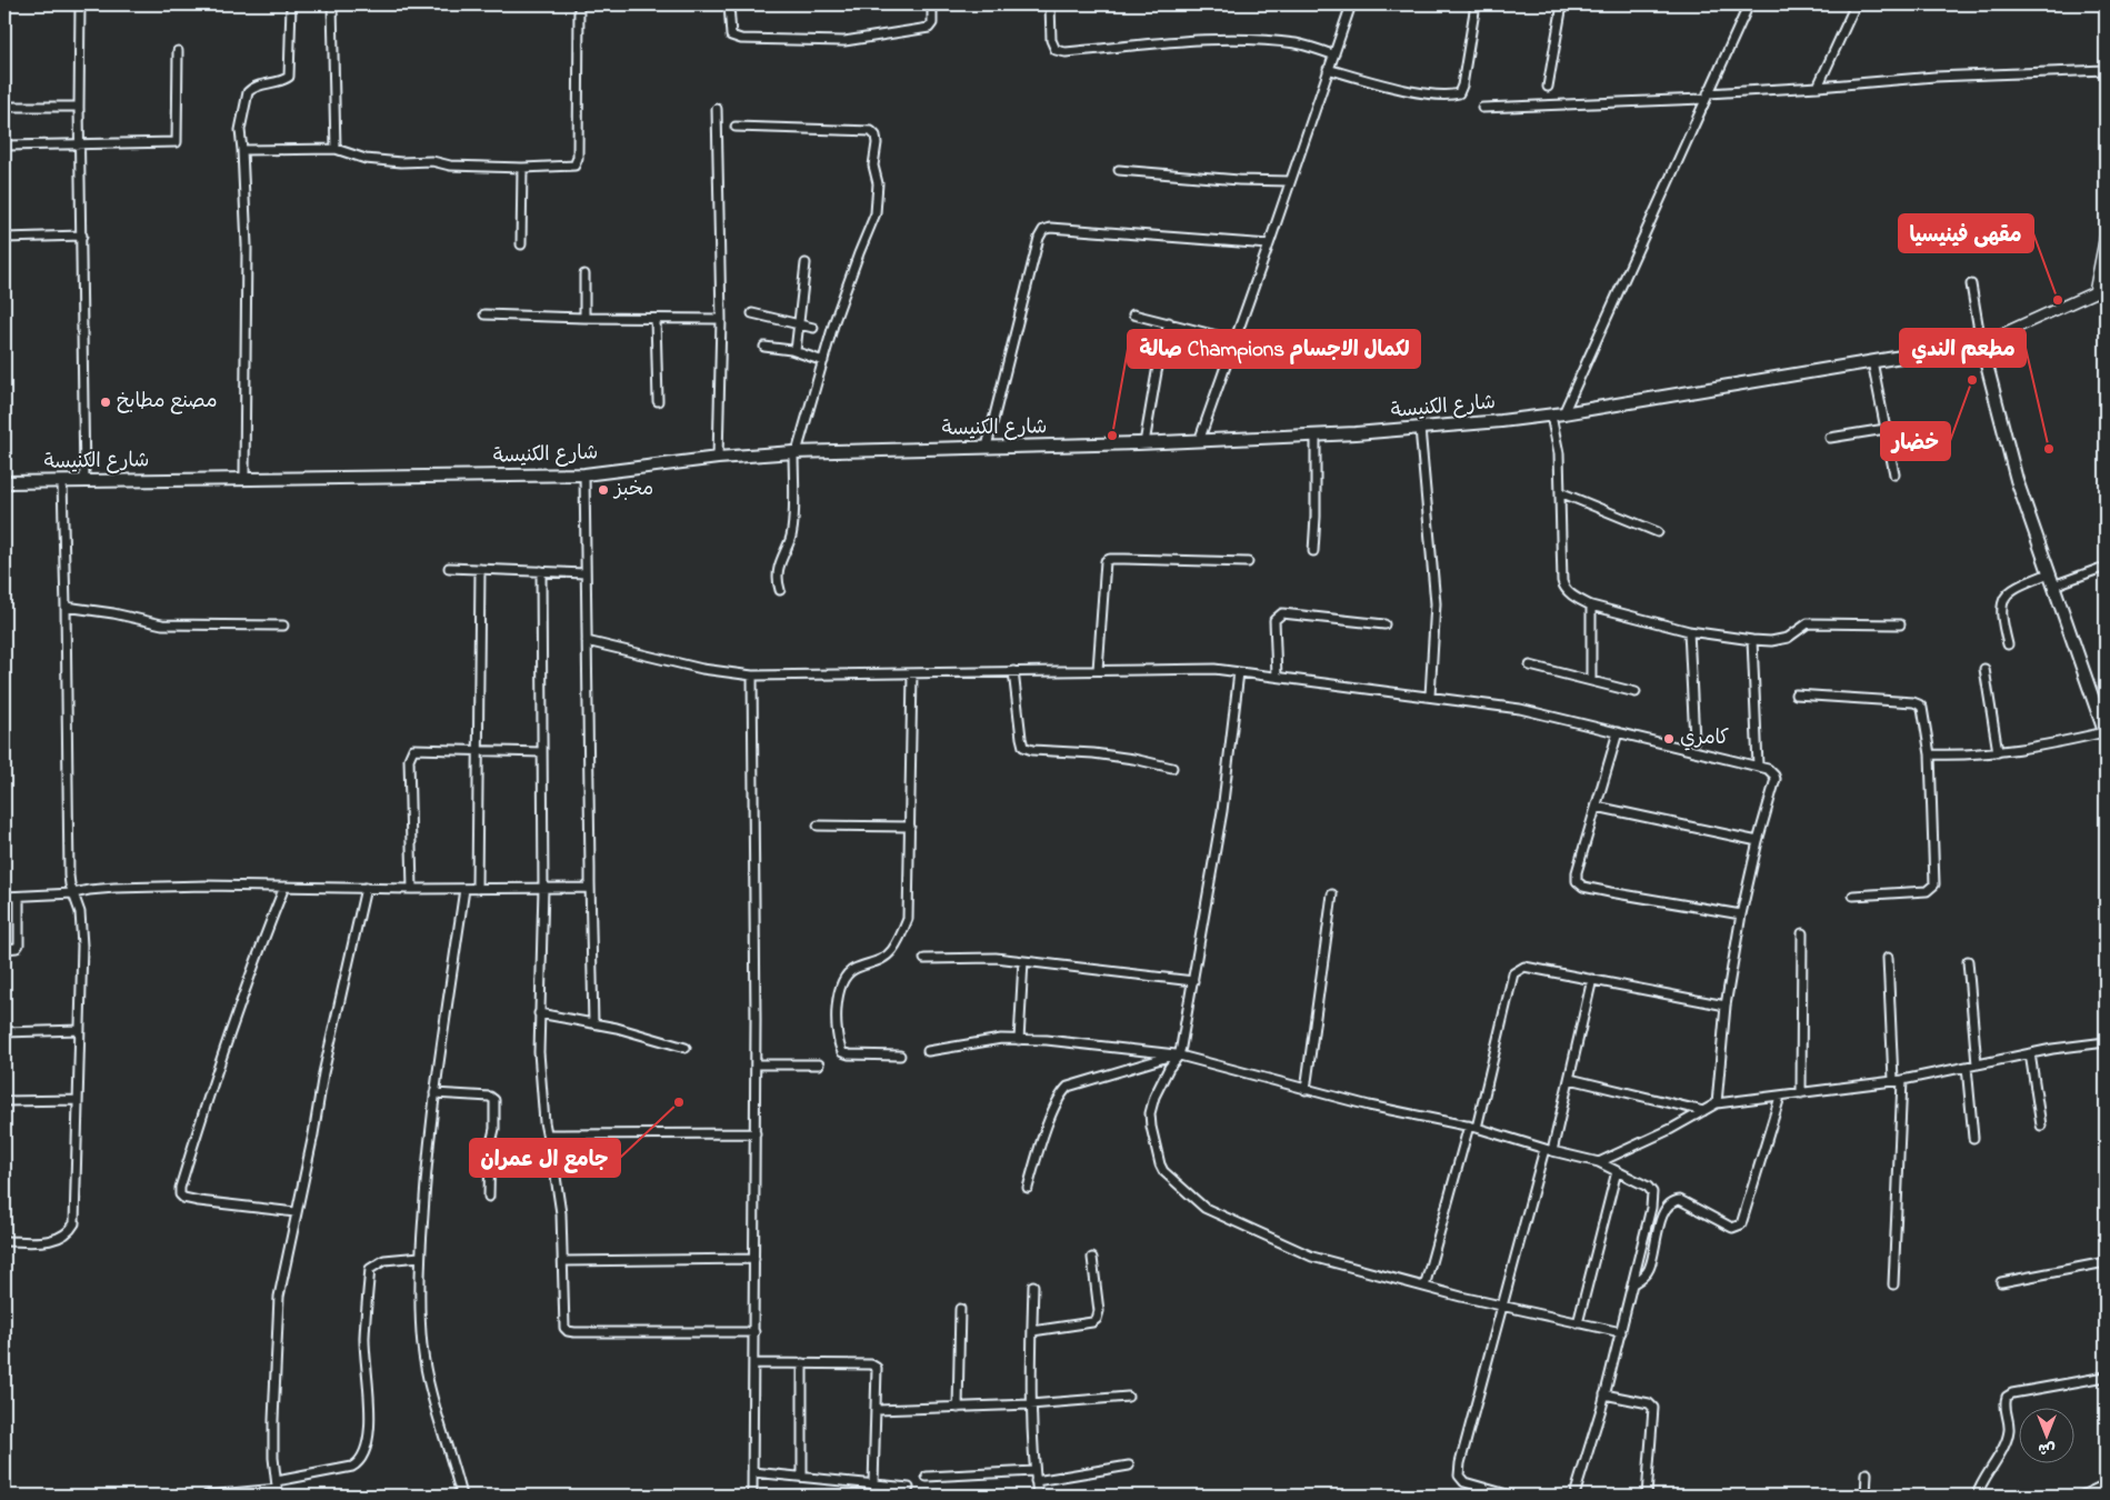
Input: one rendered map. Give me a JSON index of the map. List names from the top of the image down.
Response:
{
  "streets": {
    "main road": ["شارع الكنيسة"]
  },
  "places": [
    "مقهى فينيسيا",
    "خضار",
    "مصنع مطابخ",
    "صالة Champions لكمال الاجسام",
    "مطعم الندي",
    "مخبز",
    "كامري",
    "جامع ال عمران"
  ],
  "north": "bottom"
}
